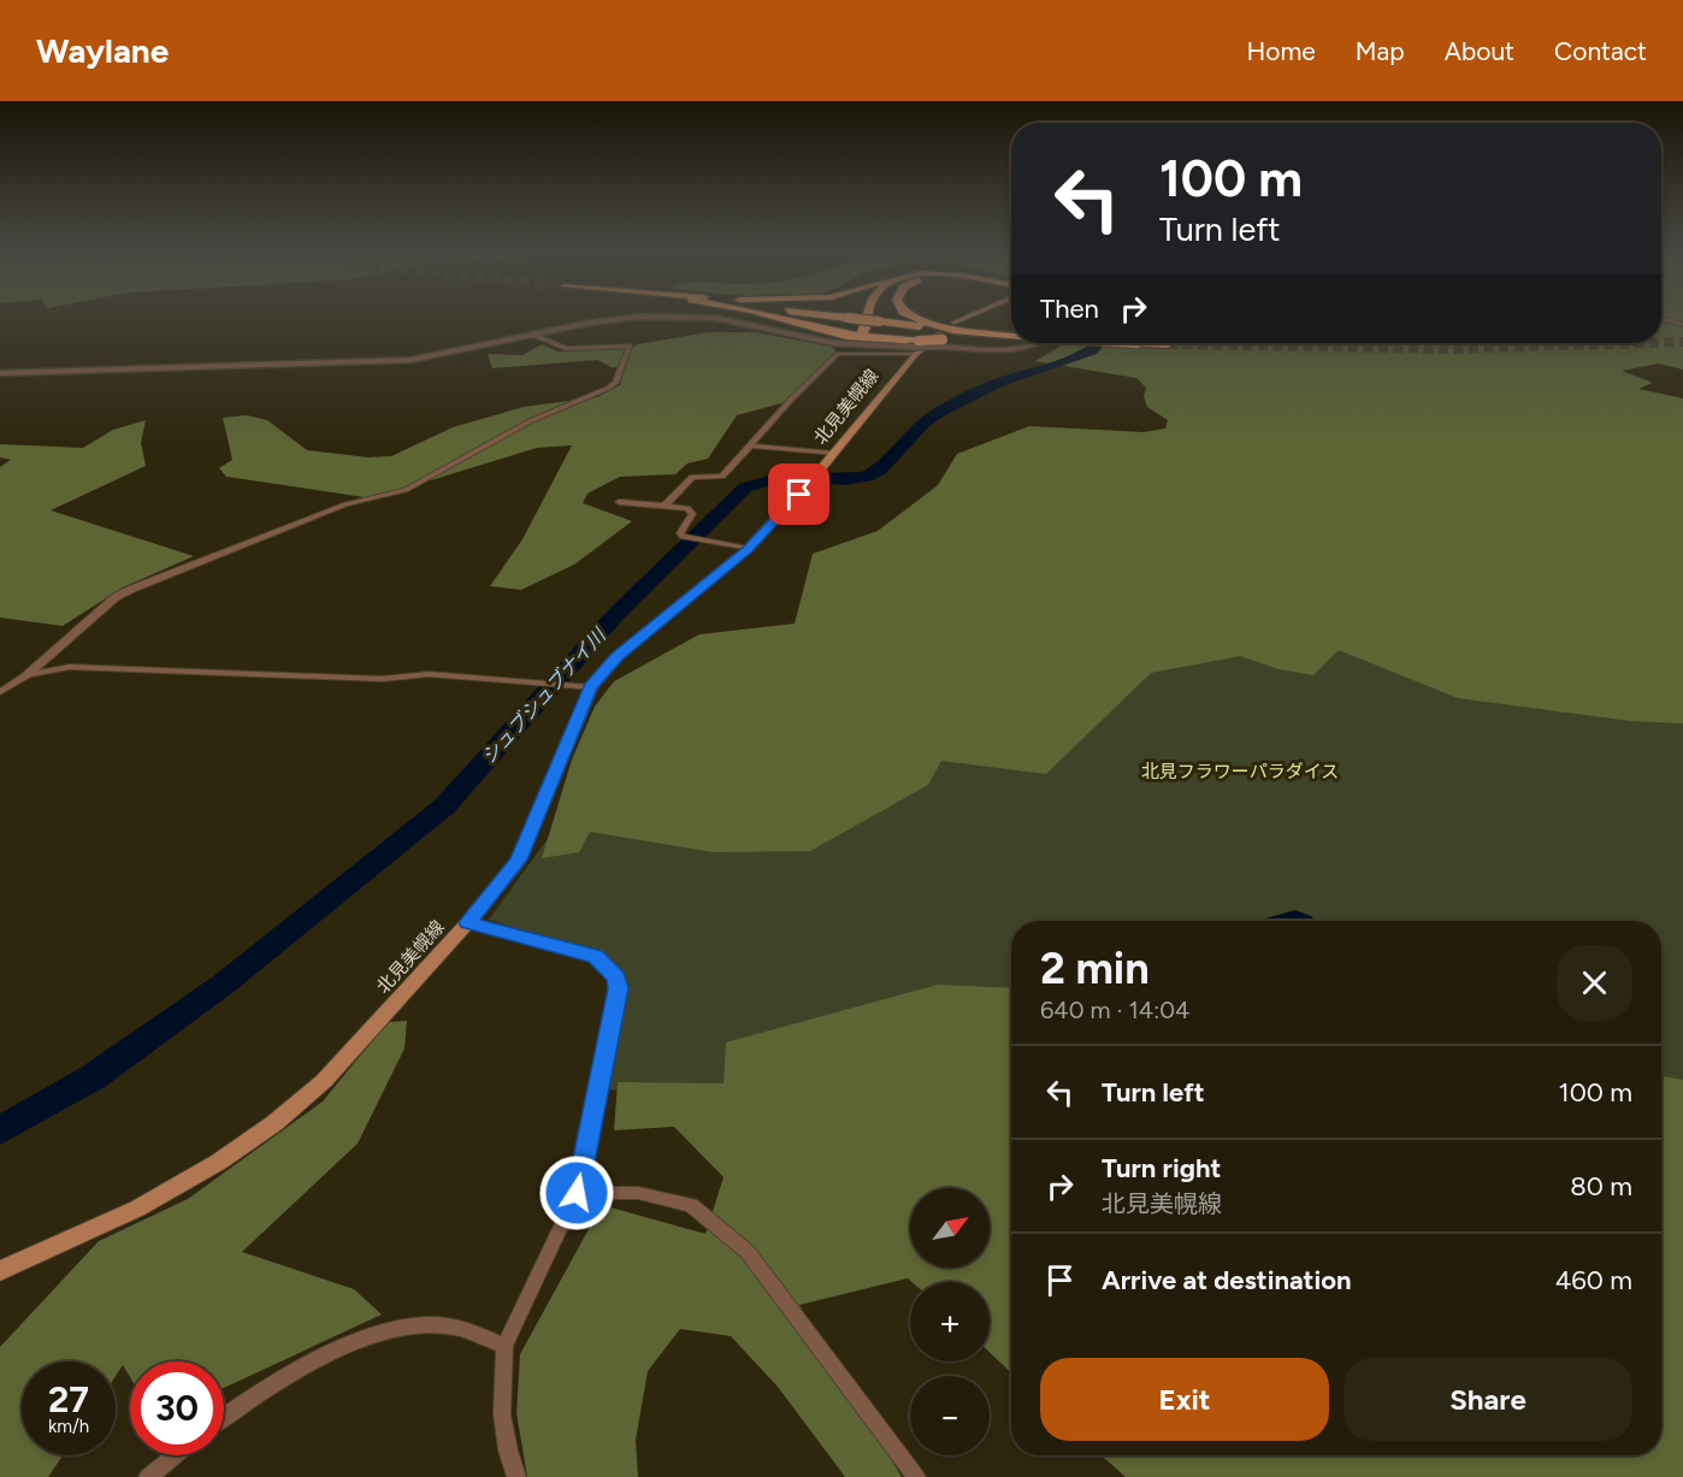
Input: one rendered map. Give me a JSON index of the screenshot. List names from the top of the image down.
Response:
{
  "streets": {
    "main road": ["北見美幌線"]
  },
  "water": ["シュブシュブナイ川"],
  "parks": ["北見フラワーパラダイス"],
  "north": "top right",
  "page": {
    "header": "Waylane",
    "nav": [
      "Home",
      "Map",
      "About",
      "Contact"
    ],
    "turn": ["100 m", "Turn left"],
    "then": "Then",
    "heading": ["2 min", "640 m · 14:04"],
    "list": [
      {
        "name": "Turn left",
        "value": "100 m"
      },
      {
        "name": "Turn right",
        "note": "北見美幌線",
        "value": "80 m"
      },
      {
        "name": "Arrive at destination",
        "value": "460 m"
      }
    ],
    "map_buttons": ["+", "−"],
    "buttons": ["Exit", "Share"],
    "speed": "27 km/h",
    "limit": "30"
  }
}
